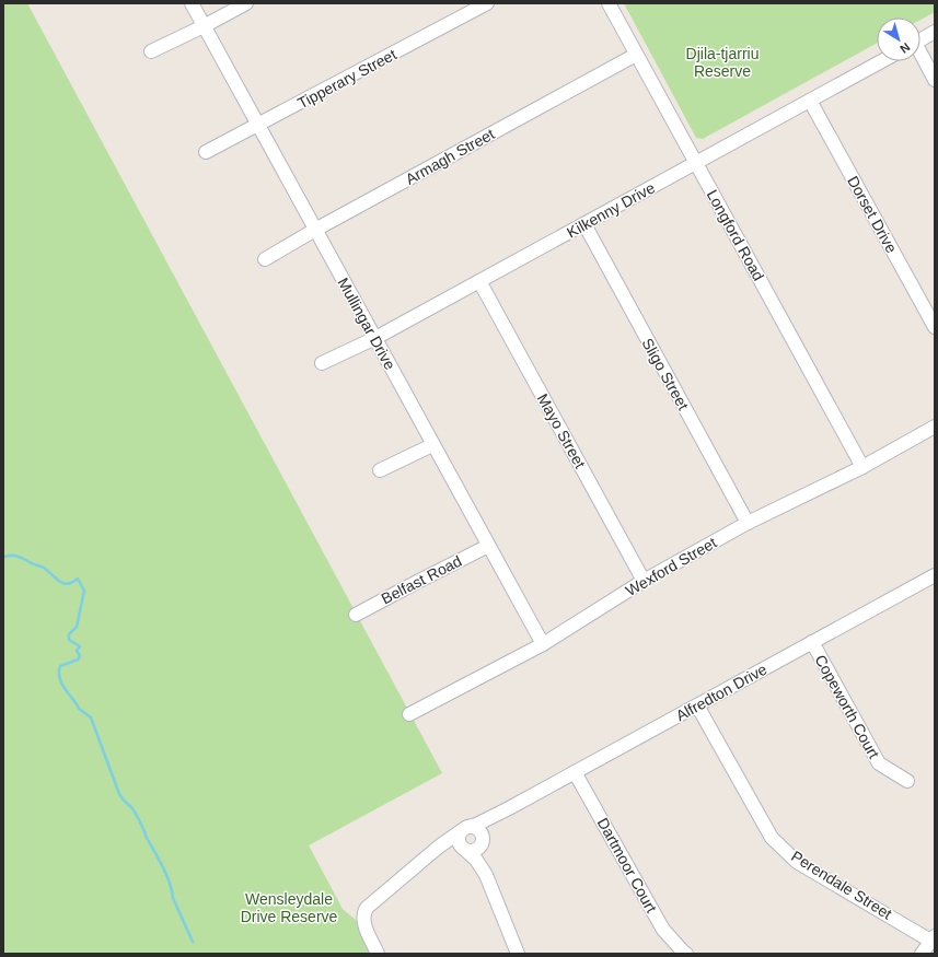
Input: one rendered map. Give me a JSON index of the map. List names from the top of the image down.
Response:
{
  "streets": {
    "street": [
      "Tipperary Street",
      "Armagh Street",
      "Kilkenny Drive",
      "Dorset Drive",
      "Longford Road",
      "Mullingar Drive",
      "Sligo Street",
      "Mayo Street",
      "Wexford Street",
      "Belfast Road",
      "Alfredton Drive",
      "Copeworth Court",
      "Dartmoor Court",
      "Perendale Street"
    ]
  },
  "crossings": [
    ["Tipperary Street", "Mullingar Drive"],
    ["Armagh Street", "Longford Road"],
    ["Armagh Street", "Mullingar Drive"],
    ["Kilkenny Drive", "Dorset Drive"],
    ["Kilkenny Drive", "Longford Road"],
    ["Kilkenny Drive", "Mullingar Drive"],
    ["Kilkenny Drive", "Sligo Street"],
    ["Kilkenny Drive", "Mayo Street"],
    ["Longford Road", "Wexford Street"],
    ["Mullingar Drive", "Wexford Street"],
    ["Mullingar Drive", "Belfast Road"],
    ["Sligo Street", "Wexford Street"],
    ["Mayo Street", "Wexford Street"],
    ["Alfredton Drive", "Copeworth Court"],
    ["Alfredton Drive", "Dartmoor Court"],
    ["Alfredton Drive", "Perendale Street"]
  ],
  "parks": ["Djila-tjarriu Reserve", "Wensleydale Drive Reserve"],
  "north": "bottom right"
}
